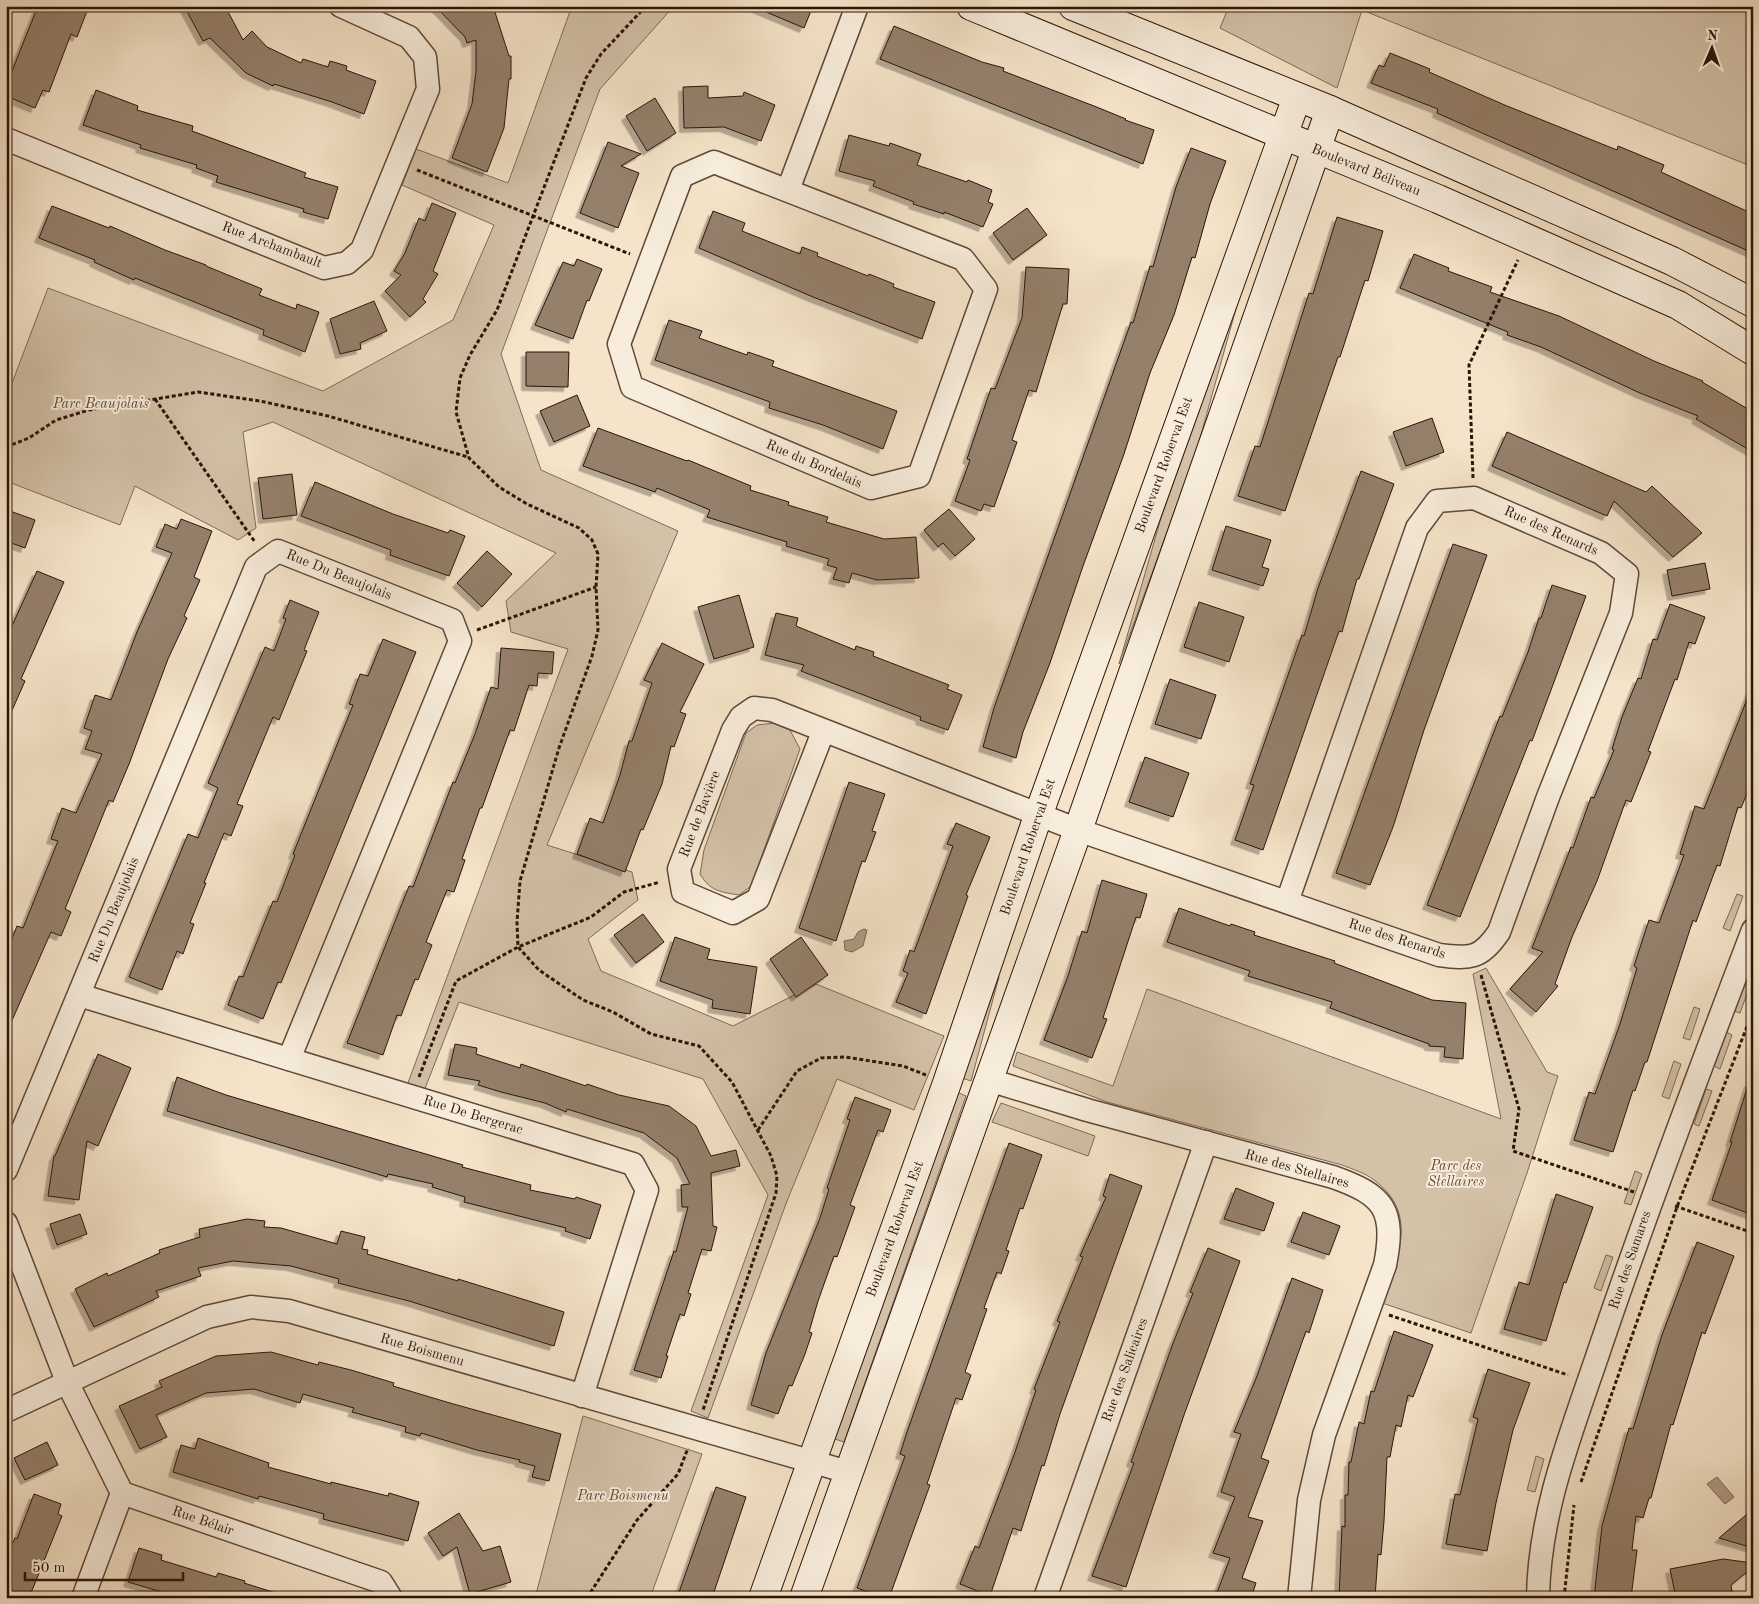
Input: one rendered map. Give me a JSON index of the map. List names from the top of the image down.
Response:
{
  "streets": {
    "street": [
      "Boulevard Béliveau",
      "Rue Archambault",
      "Rue du Bordelais",
      "Boulevard Roberval Est",
      "Rue des Renards",
      "Rue Du Beaujolais",
      "Rue de Bavière",
      "Rue De Bergerac",
      "Rue des Stellaires",
      "Rue des Samares",
      "Rue Boismenu",
      "Rue des Salicaires",
      "Rue Bélair"
    ]
  },
  "crossings": [
    ["Boulevard Béliveau", "Boulevard Roberval Est"],
    ["Boulevard Roberval Est", "Rue de Bavière"],
    ["Boulevard Roberval Est", "Rue Boismenu"],
    ["Rue des Renards", "Rue de Bavière"],
    ["Rue Du Beaujolais", "Rue De Bergerac"],
    ["Rue De Bergerac", "Rue Boismenu"],
    ["Rue des Stellaires", "Rue des Salicaires"]
  ],
  "parks": ["Parc Beaujolais", "Parc des Stellaires", "Parc Boismenu"],
  "scale_bar": "50 m",
  "north": "top"
}
